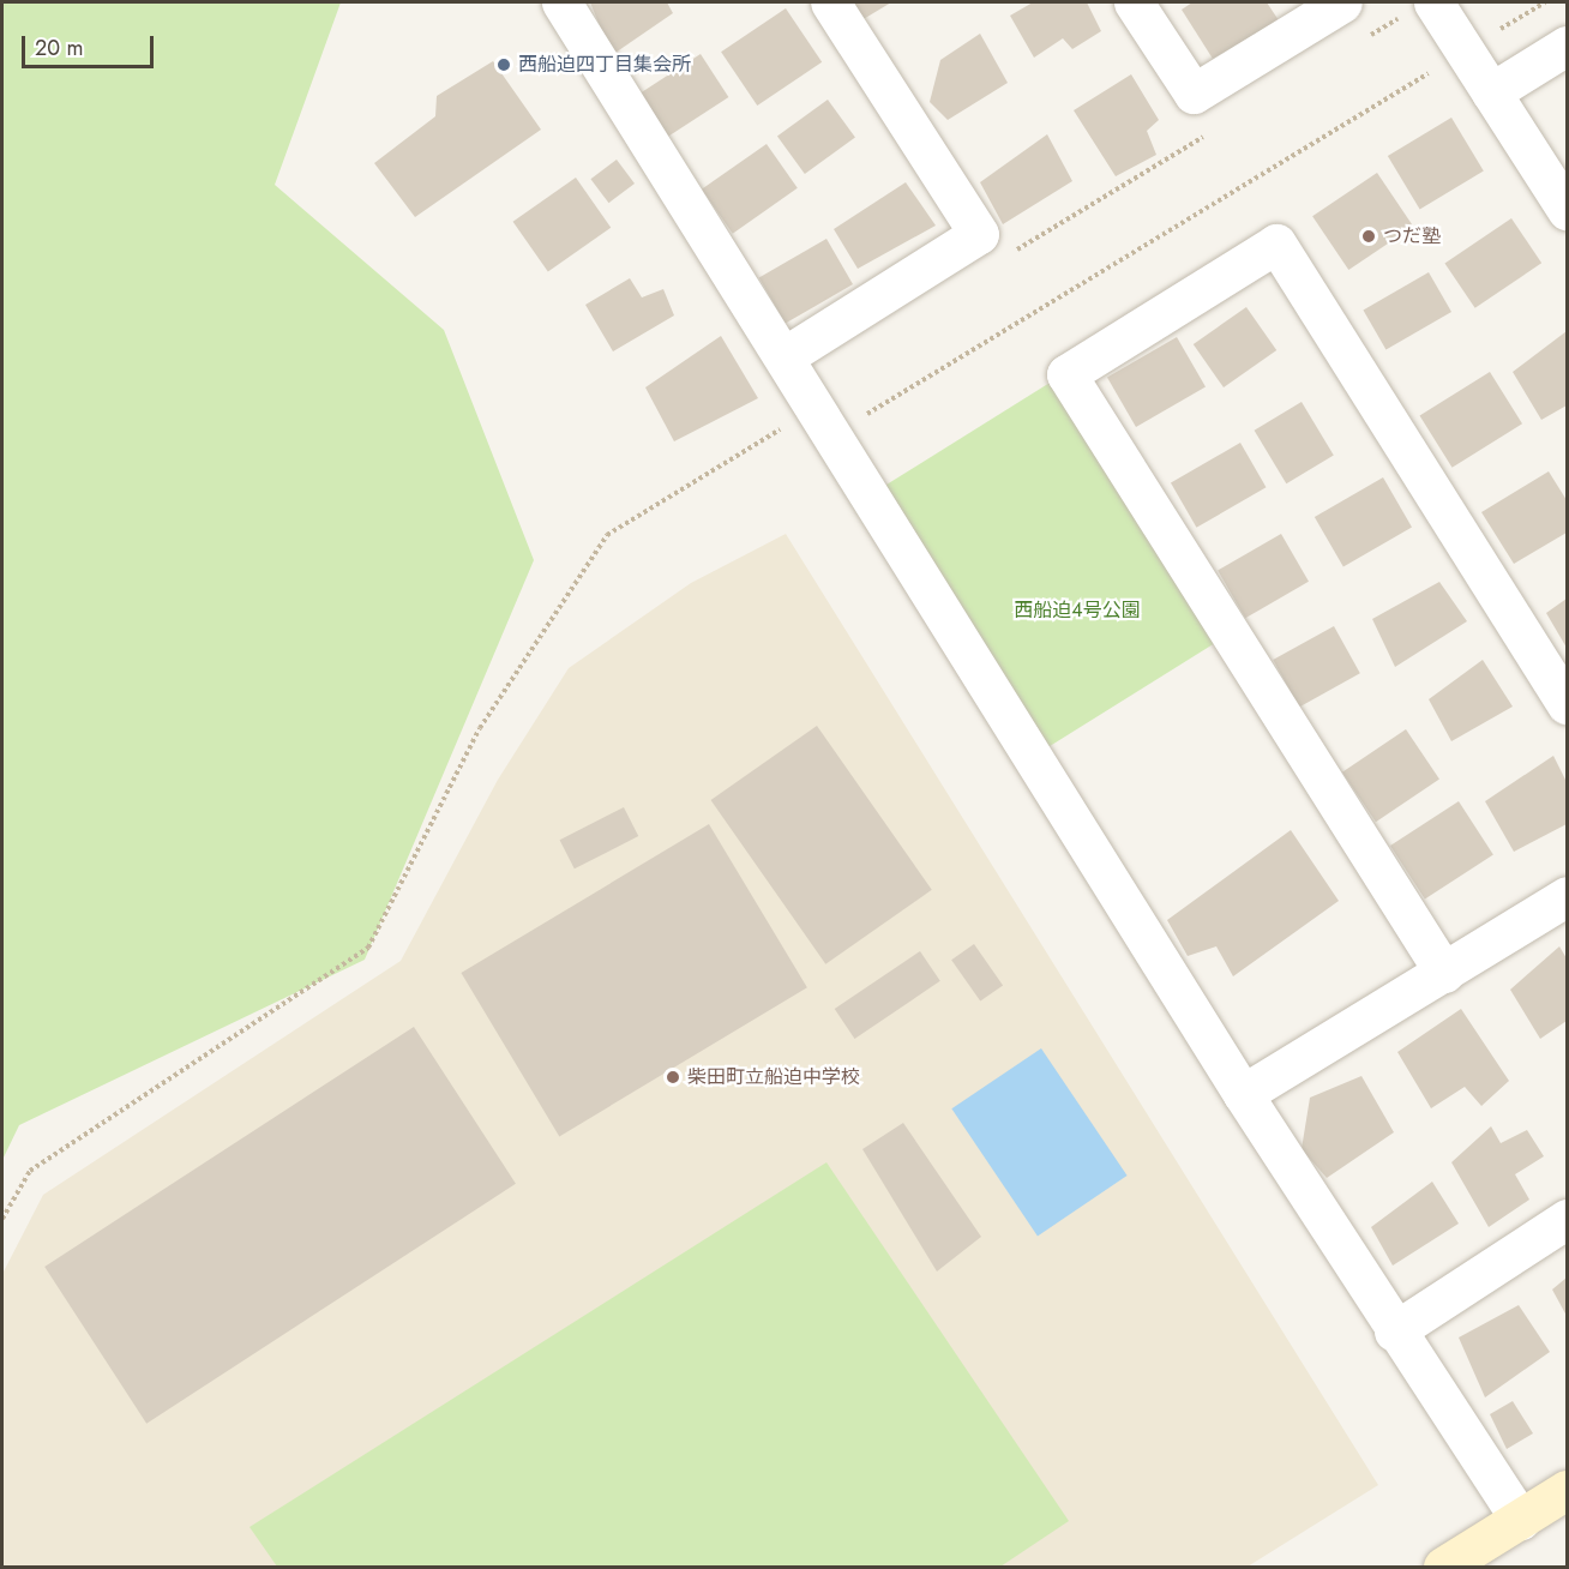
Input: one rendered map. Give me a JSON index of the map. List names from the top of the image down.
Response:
{
  "parks": ["西船迫4号公園"],
  "places": ["西船迫四丁目集会所", "つだ塾", "柴田町立船迫中学校"],
  "scale_bar": "20 m"
}
